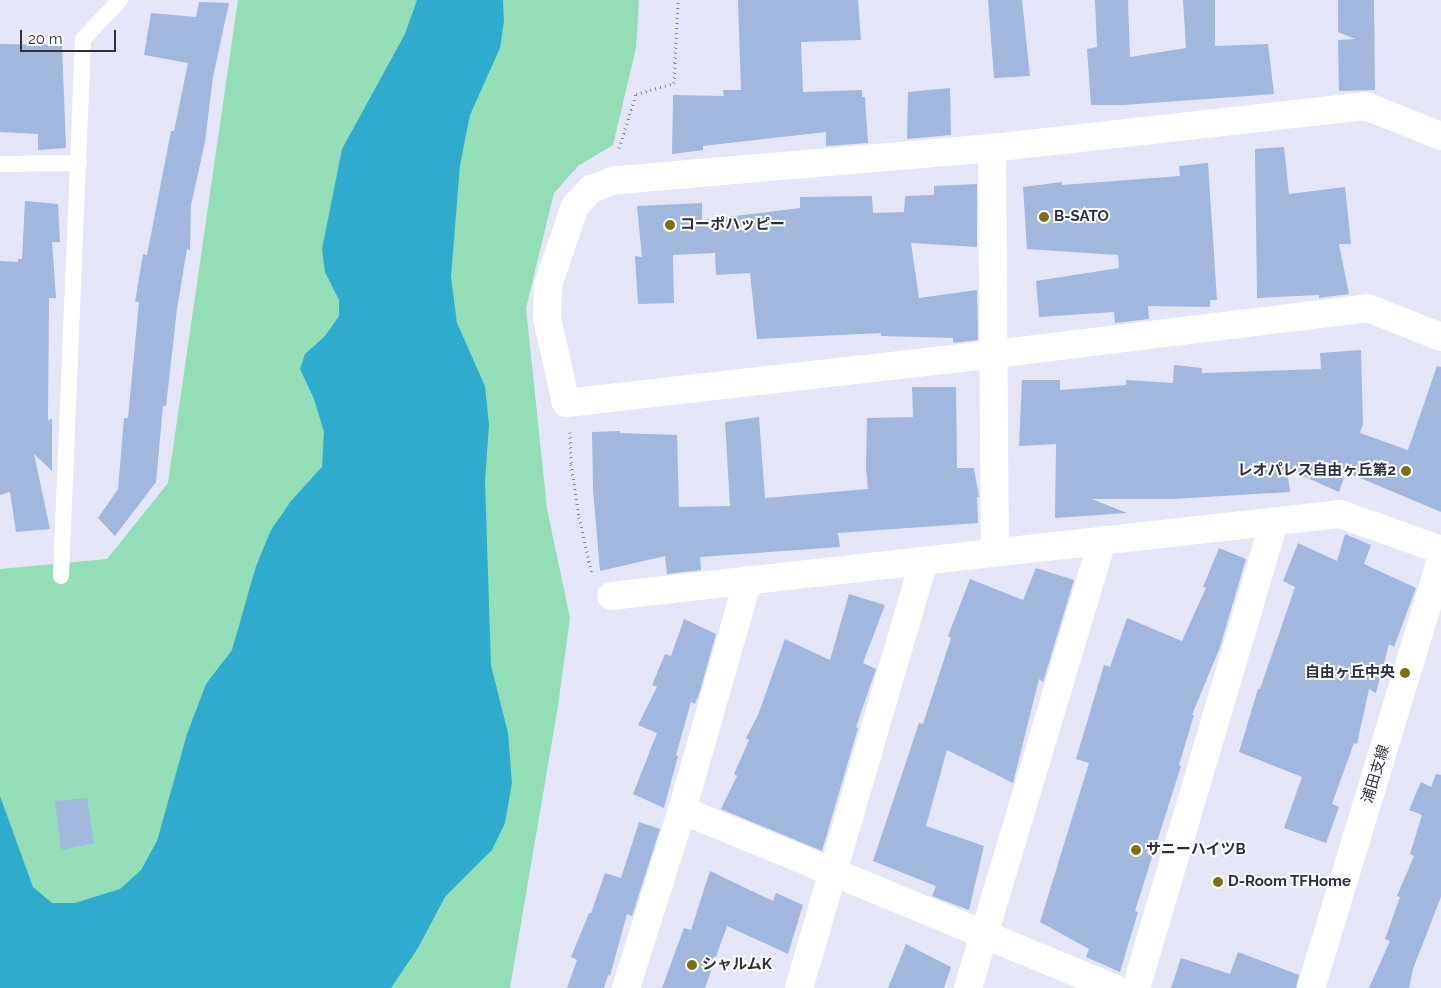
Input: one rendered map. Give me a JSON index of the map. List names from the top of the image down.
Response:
{
  "streets": {
    "street": ["浦田支線"]
  },
  "places": [
    "B-SATO",
    "コーポハッピー",
    "レオパレス自由ヶ丘第2",
    "自由ヶ丘中央",
    "サニーハイツB",
    "D-Room TFHome",
    "シャルムK"
  ],
  "scale_bar": "20 m"
}
